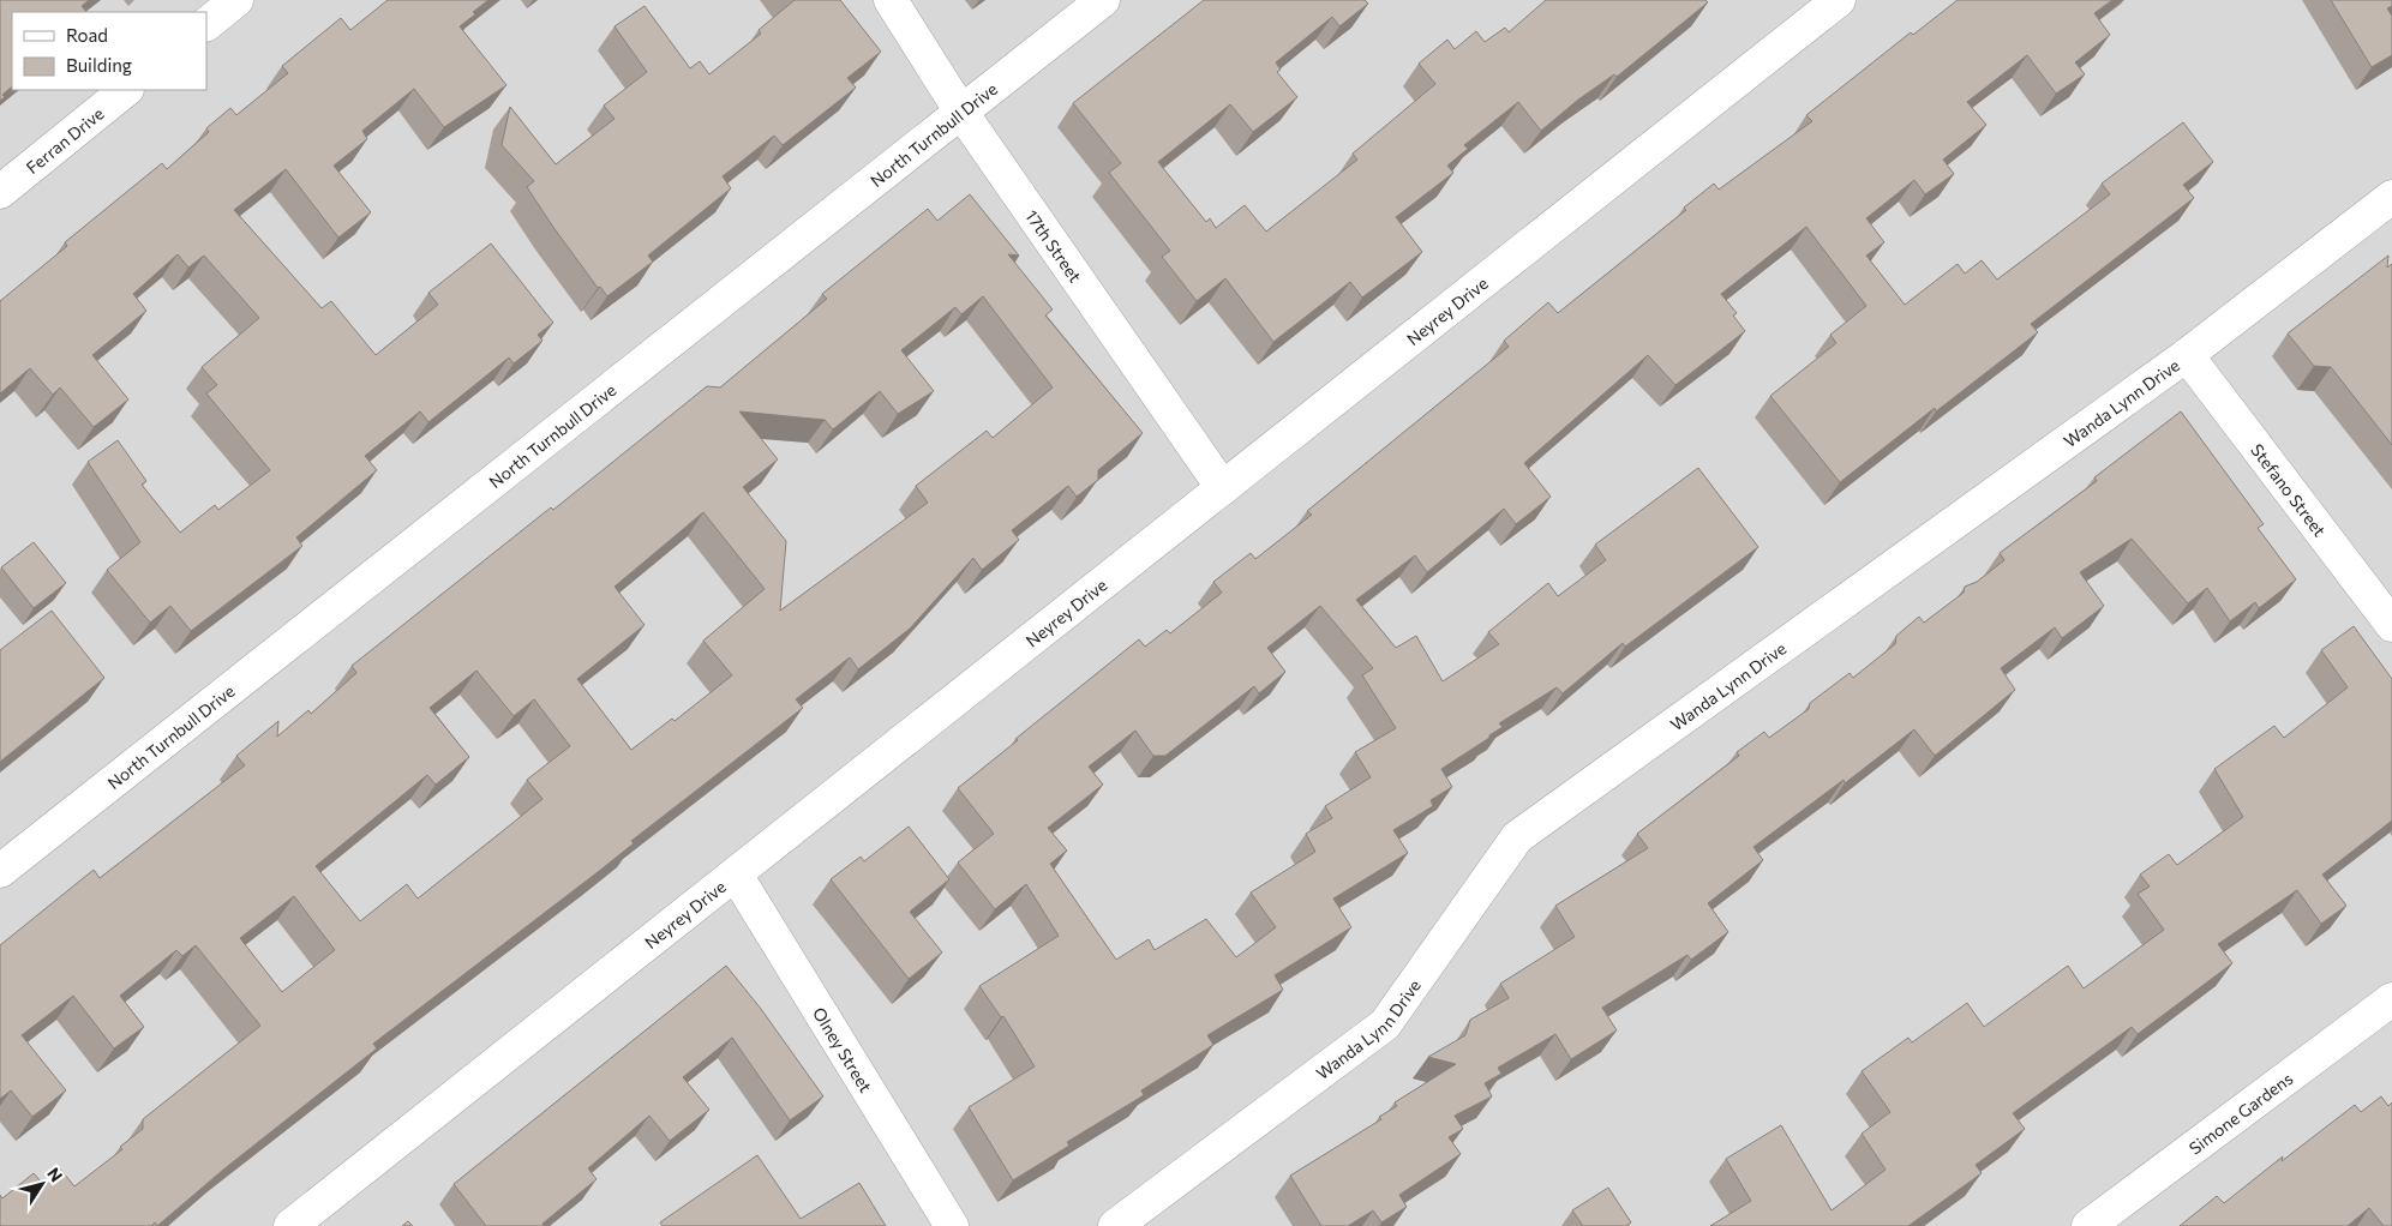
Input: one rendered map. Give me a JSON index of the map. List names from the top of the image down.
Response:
{
  "streets": {
    "street": [
      "North Turnbull Drive",
      "Ferran Drive",
      "17th Street",
      "Neyrey Drive",
      "Wanda Lynn Drive",
      "Stefano Street",
      "Olney Street",
      "Simone Gardens"
    ]
  },
  "crossings": [
    ["North Turnbull Drive", "17th Street"],
    ["17th Street", "Neyrey Drive"],
    ["Neyrey Drive", "Olney Street"],
    ["Wanda Lynn Drive", "Stefano Street"]
  ],
  "legend": ["Road", "Building"],
  "north": "top right"
}
